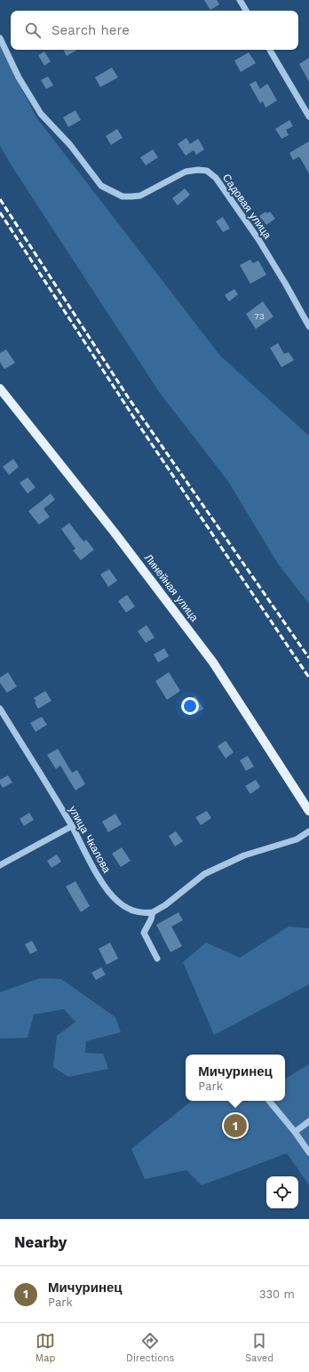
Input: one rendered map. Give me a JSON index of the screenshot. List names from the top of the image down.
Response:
{
  "streets": {
    "main road": ["Линейная улица"],
    "street": ["Садовая улица", "улица Чкалова"]
  },
  "house_numbers": ["73"],
  "page": {
    "search": "Search here",
    "popup": ["Мичуринец", "Park"],
    "pins": "1",
    "heading": "Nearby",
    "list": [
      {
        "mark": "1",
        "name": "Мичуринец",
        "note": "Park",
        "value": "330 m"
      }
    ],
    "nav": ["Map", "Directions", "Saved"]
  }
}
